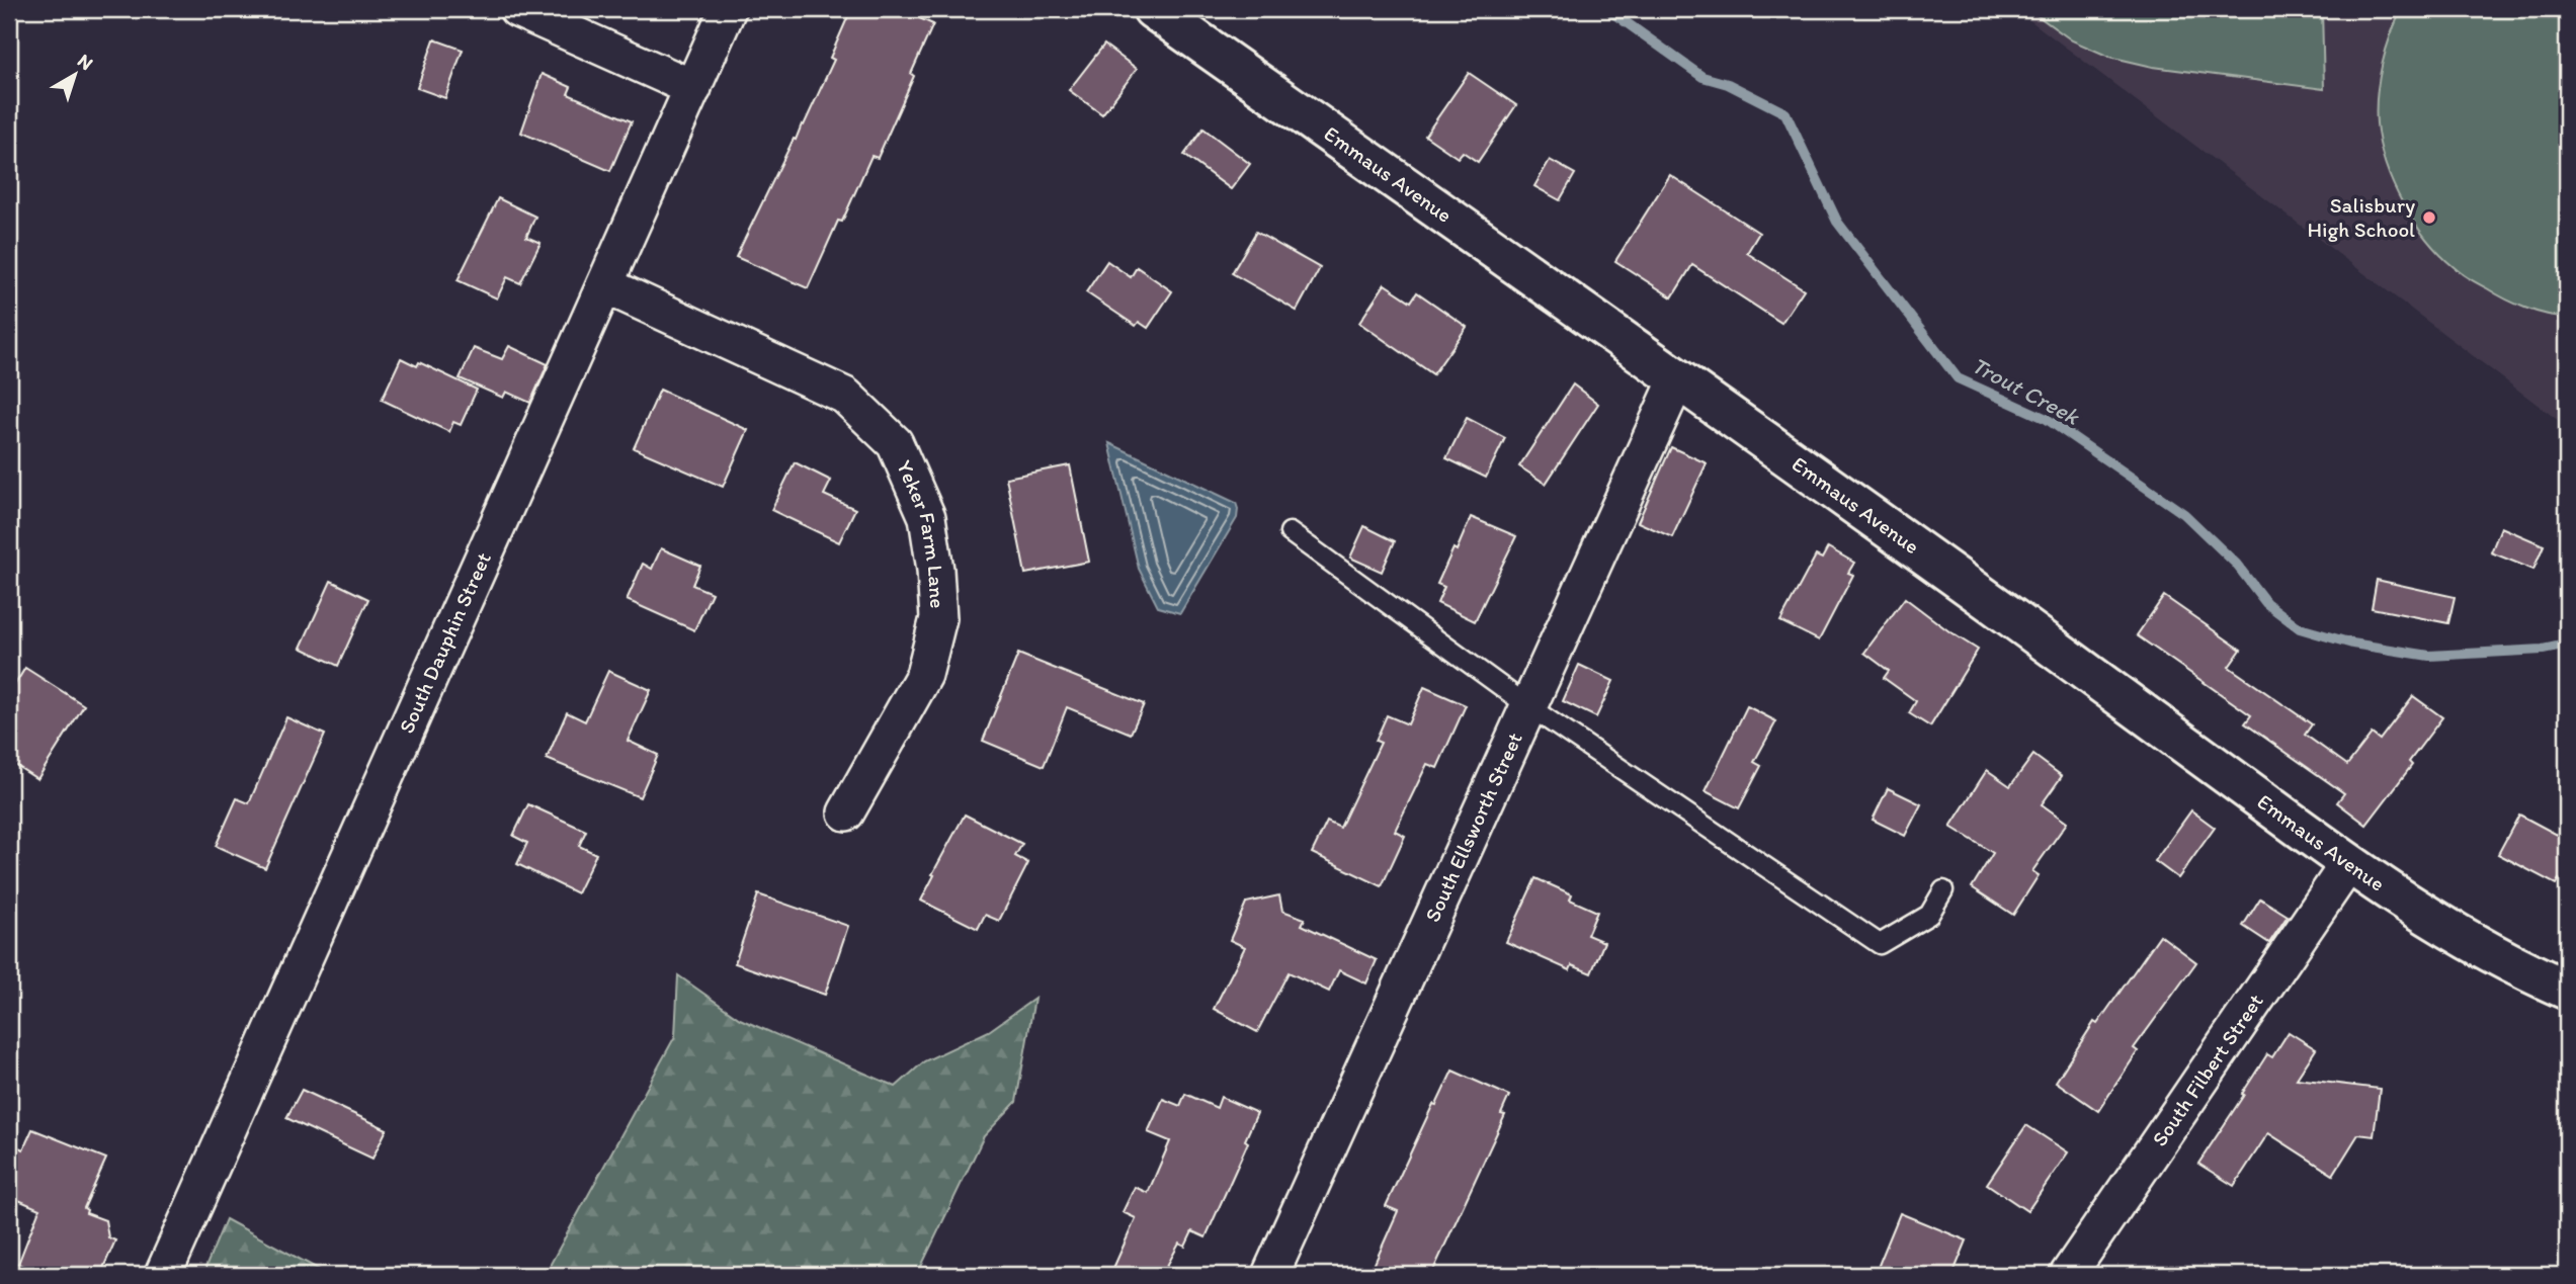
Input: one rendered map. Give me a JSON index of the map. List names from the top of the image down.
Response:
{
  "streets": {
    "main road": ["Emmaus Avenue"],
    "street": [
      "Yeker Farm Lane",
      "South Dauphin Street",
      "South Ellsworth Street",
      "South Filbert Street"
    ]
  },
  "crossings": [
    ["Emmaus Avenue", "South Ellsworth Street"],
    ["Emmaus Avenue", "South Filbert Street"],
    ["Yeker Farm Lane", "South Dauphin Street"]
  ],
  "water": ["Trout Creek"],
  "places": ["Salisbury High School"],
  "north": "top right"
}
